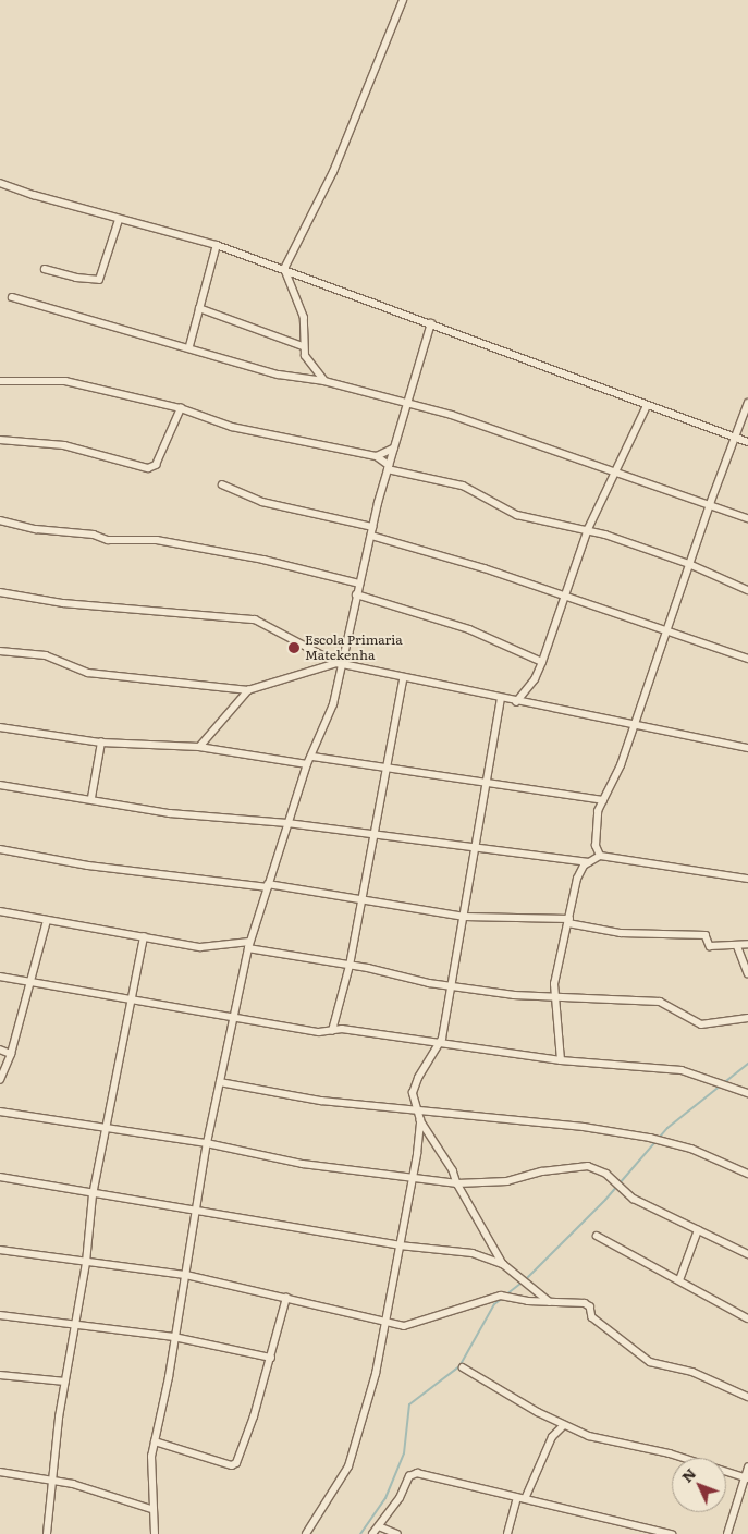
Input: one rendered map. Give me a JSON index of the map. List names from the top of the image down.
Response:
{
  "places": ["Escola Primaria Matekenha"],
  "north": "top left"
}
